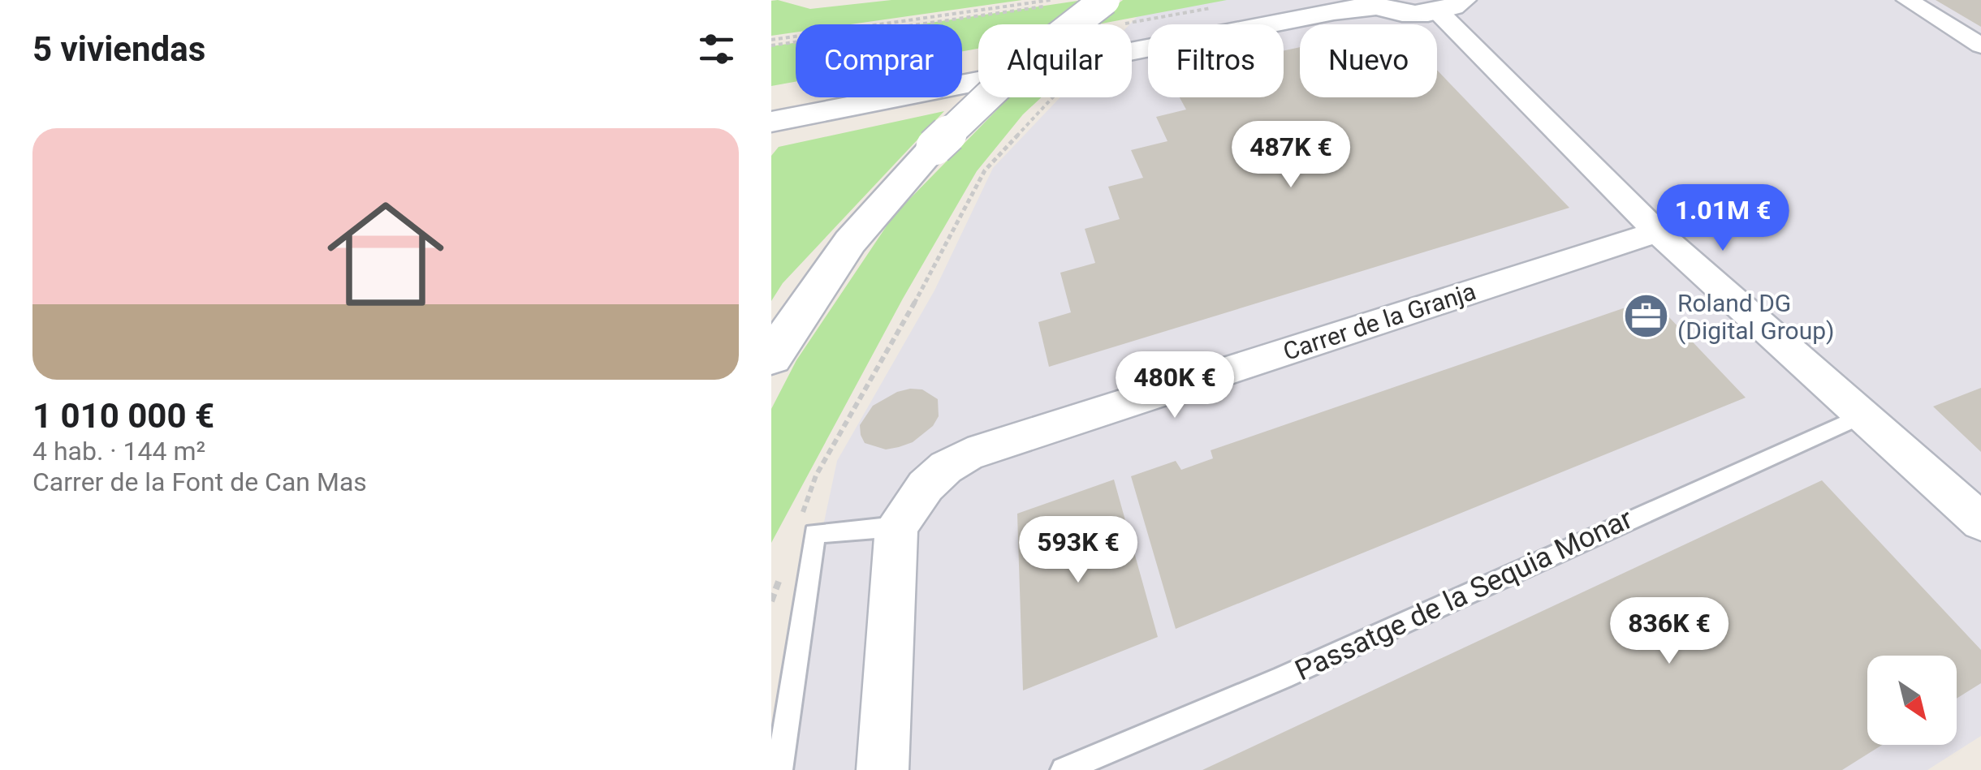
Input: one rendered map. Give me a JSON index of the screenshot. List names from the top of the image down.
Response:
{
  "streets": {
    "street": ["Carrer de la Granja"],
    "lane": ["Passatge de la Sequia Monar"]
  },
  "places": {
    "office": ["Roland DG (Digital Group)"]
  },
  "north": "bottom right",
  "page": {
    "heading": "5 viviendas",
    "chip": [
      "Comprar",
      "Alquilar",
      "Filtros",
      "Nuevo"
    ],
    "list": [
      {
        "name": "1 010 000 €",
        "note": "4 hab. · 144 m² · Carrer de la Font de Can Mas"
      }
    ],
    "price": [
      "487K €",
      "1.01M €",
      "480K €",
      "593K €",
      "836K €"
    ]
  }
}
